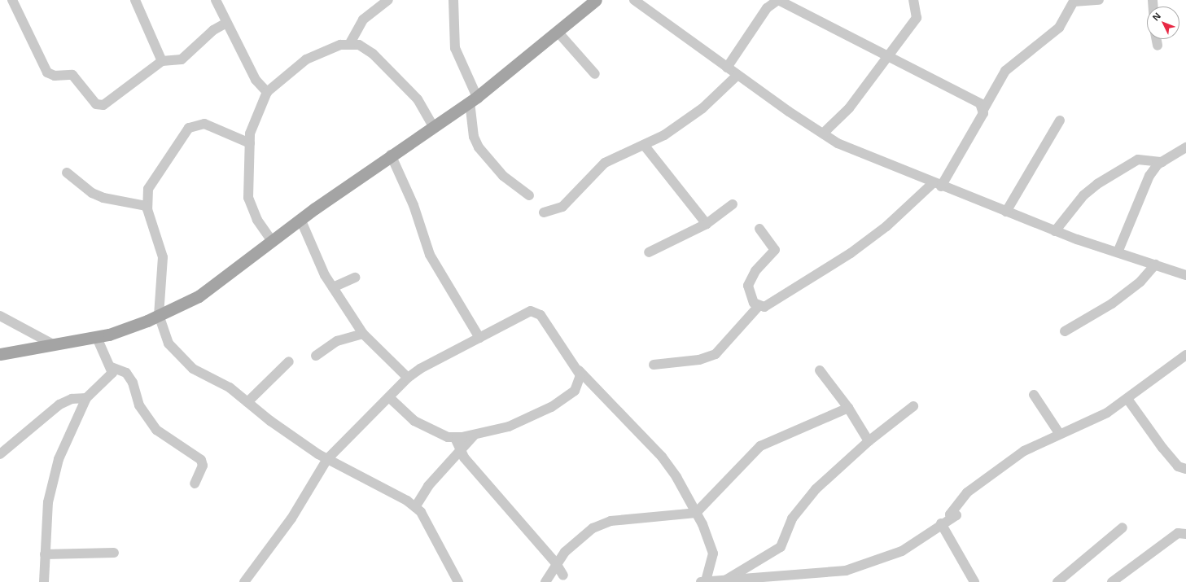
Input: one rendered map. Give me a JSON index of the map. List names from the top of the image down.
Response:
{
  "north": "top left"
}
